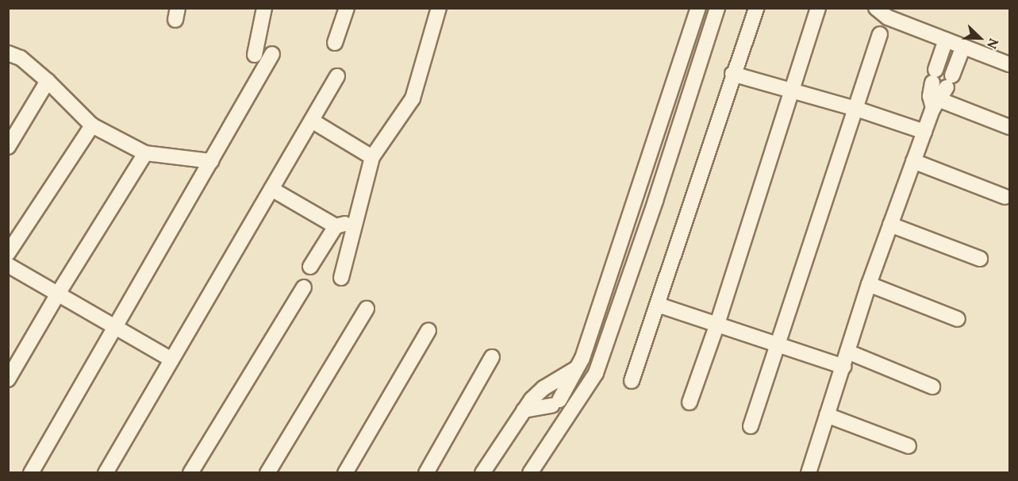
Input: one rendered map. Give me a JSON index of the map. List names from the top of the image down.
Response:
{
  "north": "bottom right"
}
